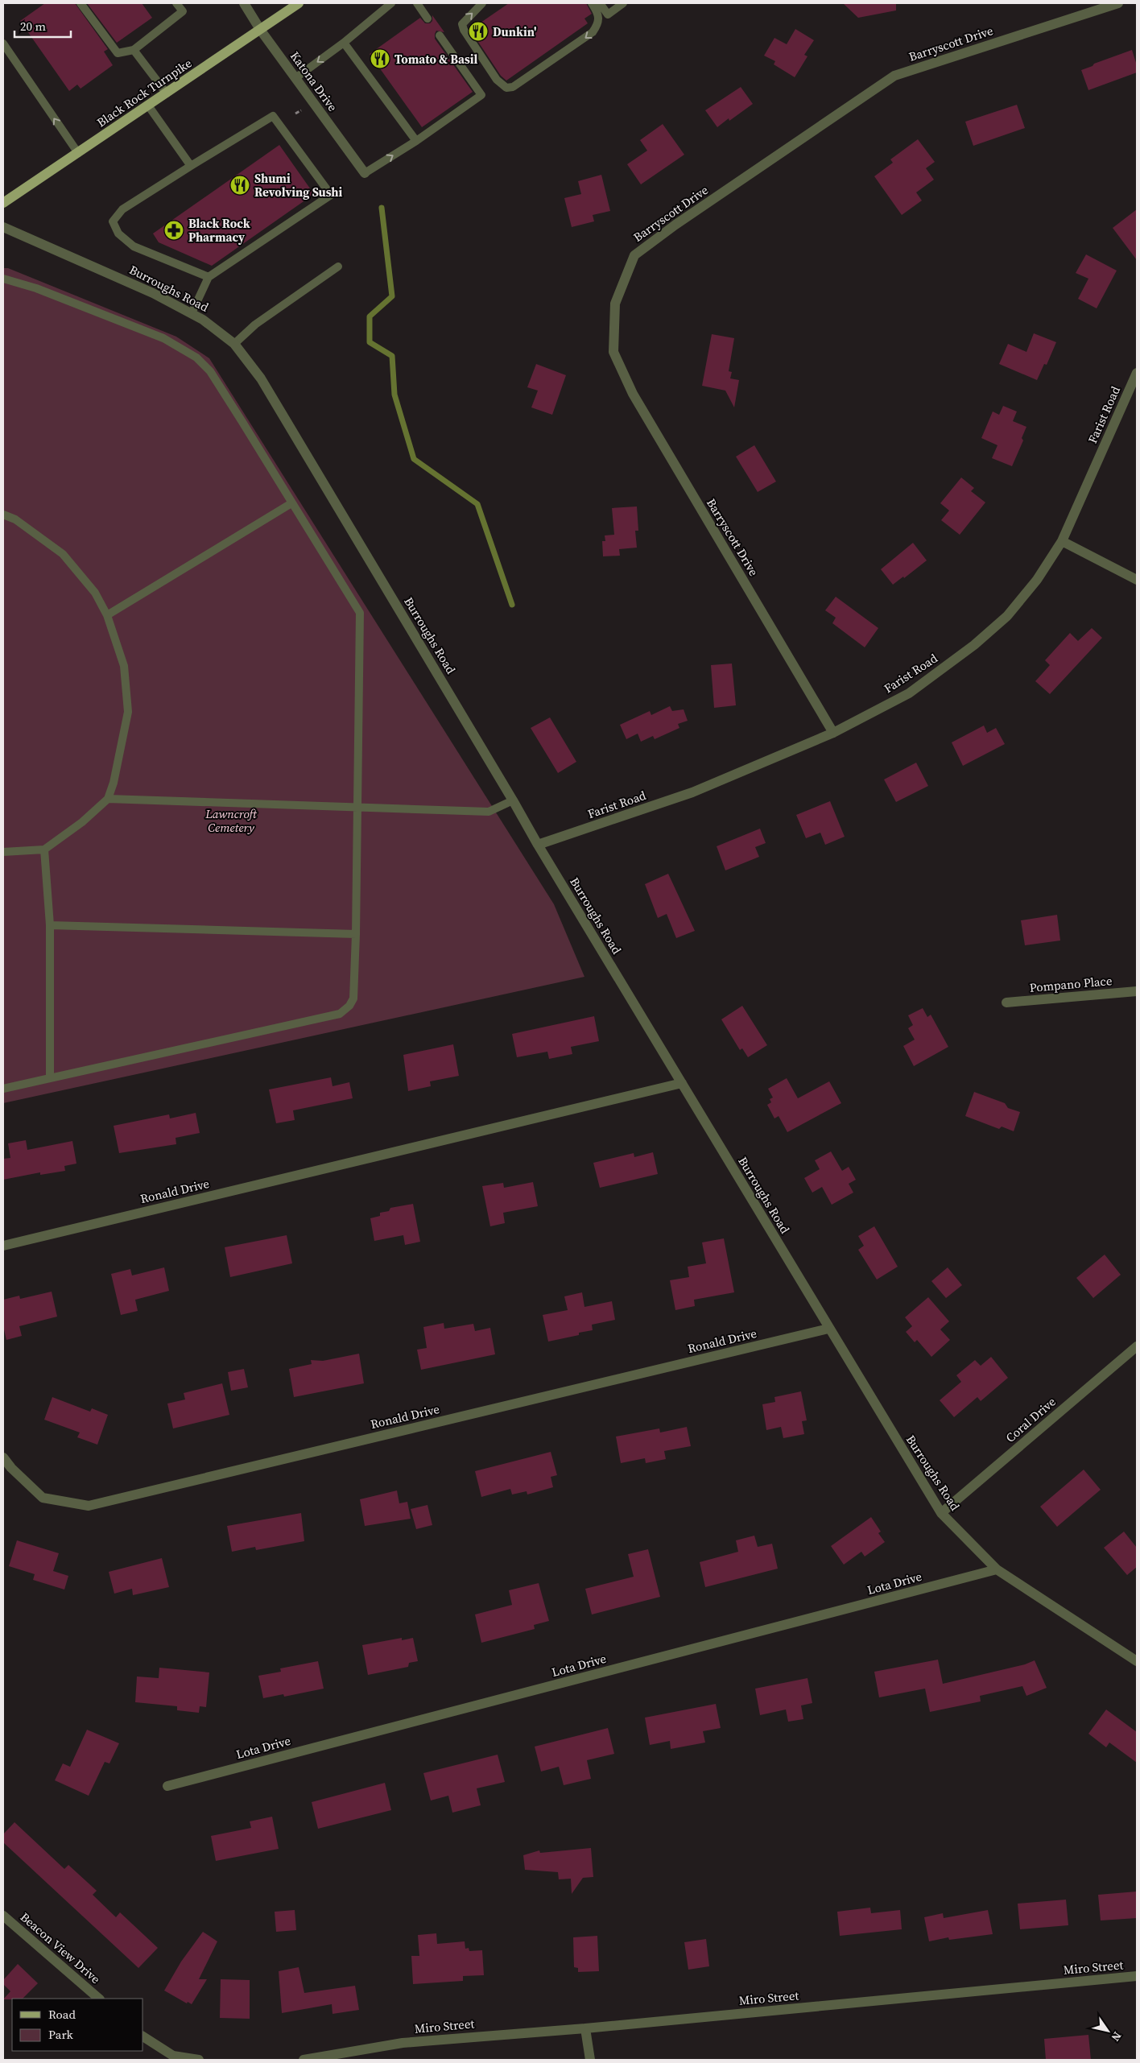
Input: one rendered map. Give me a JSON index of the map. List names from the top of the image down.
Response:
{
  "streets": {
    "main road": ["Black Rock Turnpike"],
    "street": [
      "Barryscott Drive",
      "Katona Drive",
      "Burroughs Road",
      "Farist Road",
      "Pompano Place",
      "Ronald Drive",
      "Coral Drive",
      "Lota Drive",
      "Beacon View Drive",
      "Miro Street"
    ]
  },
  "crossings": [
    ["Barryscott Drive", "Farist Road"],
    ["Katona Drive", "Black Rock Turnpike"],
    ["Burroughs Road", "Farist Road"],
    ["Burroughs Road", "Ronald Drive"],
    ["Burroughs Road", "Coral Drive"],
    ["Burroughs Road", "Lota Drive"]
  ],
  "parks": ["Lawncroft Cemetery"],
  "places": {
    "restaurant": ["Dunkin'", "Tomato & Basil", "Shumi Revolving Sushi"],
    "pharmacy": ["Black Rock Pharmacy"]
  },
  "legend": ["Road", "Park"],
  "scale_bar": "20 m",
  "north": "bottom right"
}
